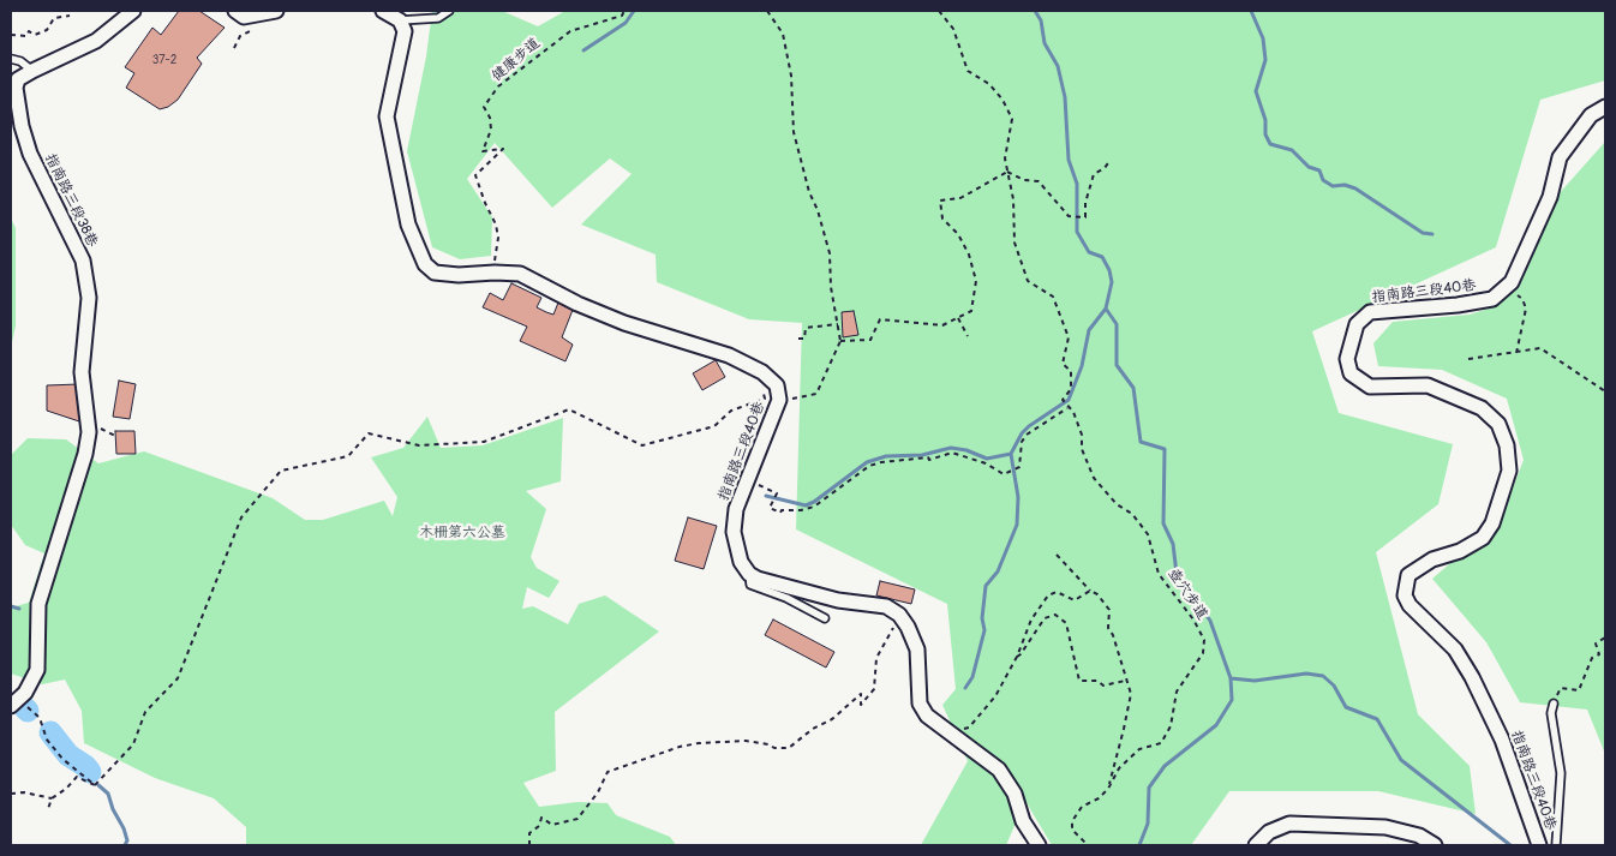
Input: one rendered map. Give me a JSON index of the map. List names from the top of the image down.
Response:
{
  "streets": {
    "street": ["指南路三段38巷", "指南路三段40巷"],
    "path": ["健康步道", "壺穴步道"]
  },
  "crossings": [
    ["健康步道", "指南路三段40巷"]
  ],
  "parks": ["木柵第六公墓"],
  "house_numbers": ["37-2"]
}
